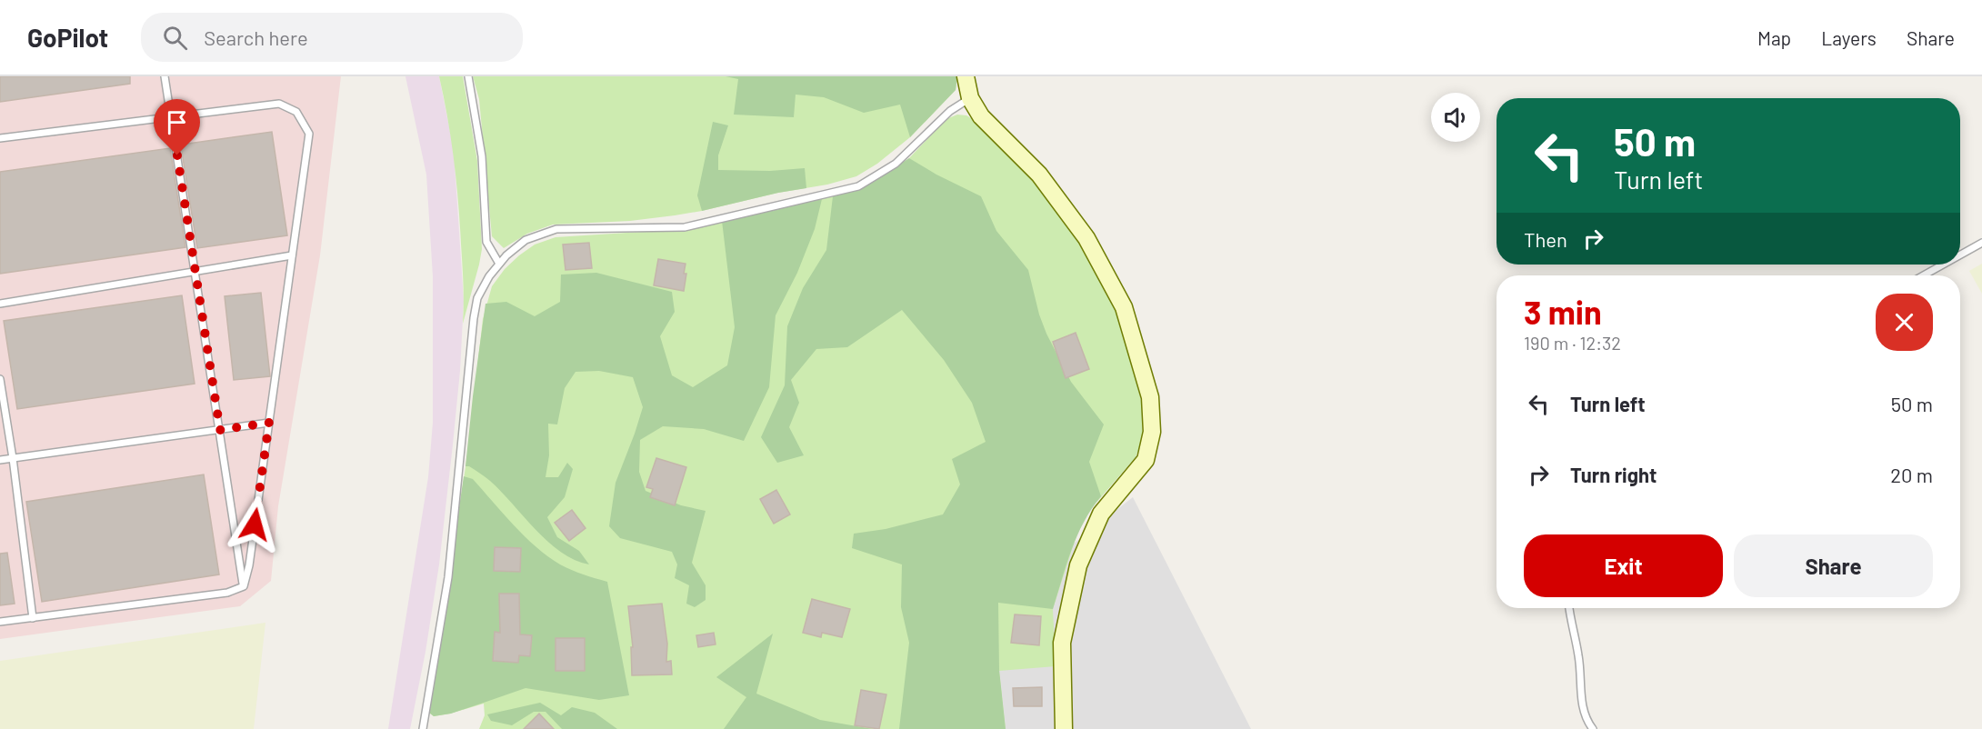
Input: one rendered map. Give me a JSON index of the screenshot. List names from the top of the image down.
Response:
{
  "page": {
    "header": "GoPilot",
    "search": "Search here",
    "nav": ["Map", "Layers", "Share"],
    "turn": ["50 m", "Turn left"],
    "then": "Then",
    "heading": ["3 min", "190 m · 12:32"],
    "list": [
      {
        "name": "Turn left",
        "value": "50 m"
      },
      {
        "name": "Turn right",
        "value": "20 m"
      }
    ],
    "buttons": ["Exit", "Share"]
  }
}
